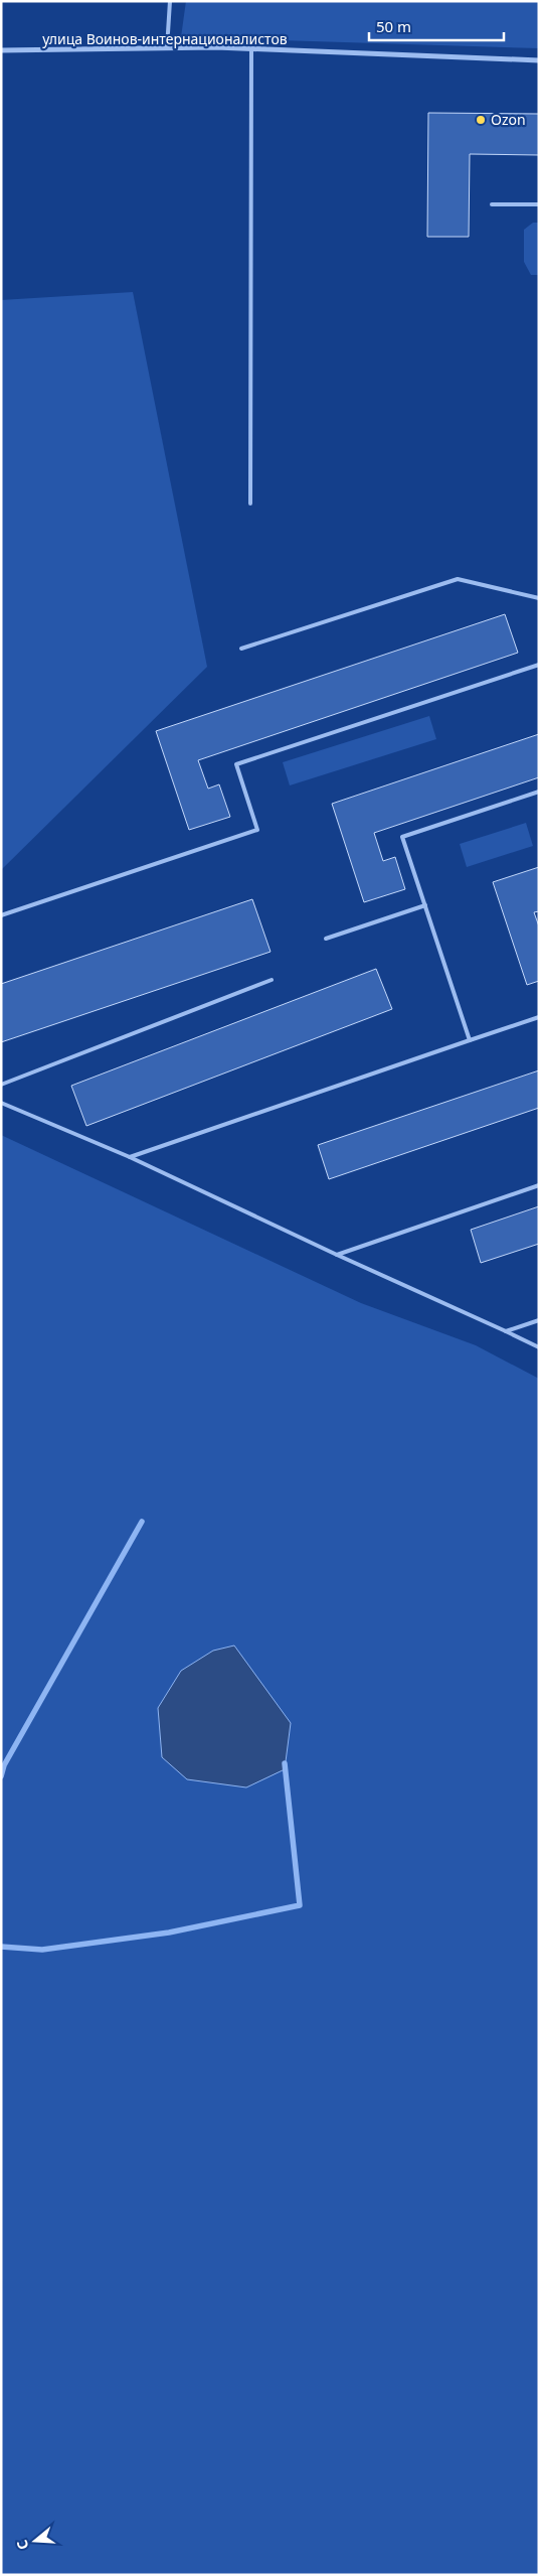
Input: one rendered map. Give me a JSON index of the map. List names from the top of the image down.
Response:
{
  "streets": {
    "street": ["улица Воинов-интернационалистов"]
  },
  "places": ["Ozon"],
  "scale_bar": "50 m",
  "north": "left"
}
